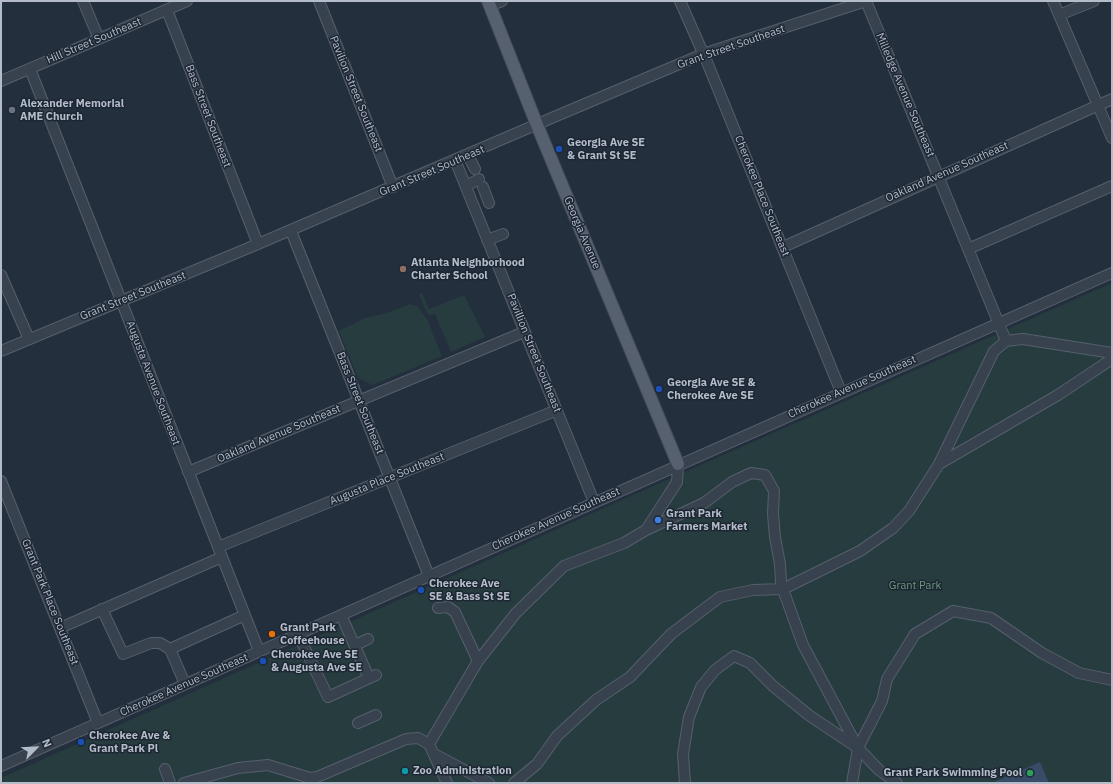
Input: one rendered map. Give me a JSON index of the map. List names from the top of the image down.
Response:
{
  "streets": {
    "main road": ["Georgia Avenue"],
    "street": [
      "Hill Street Southeast",
      "Grant Street Southeast",
      "Pavilion Street Southeast",
      "Milledge Avenue Southeast",
      "Bass Street Southeast",
      "Oakland Avenue Southeast",
      "Cherokee Place Southeast",
      "Pavillion Street Southeast",
      "Augusta Avenue Southeast",
      "Cherokee Avenue Southeast",
      "Augusta Place Southeast",
      "Grant Park Place Southeast"
    ]
  },
  "crossings": [
    ["Hill Street Southeast", "Bass Street Southeast"],
    ["Hill Street Southeast", "Augusta Avenue Southeast"],
    ["Grant Street Southeast", "Pavilion Street Southeast"],
    ["Grant Street Southeast", "Milledge Avenue Southeast"],
    ["Grant Street Southeast", "Bass Street Southeast"],
    ["Grant Street Southeast", "Cherokee Place Southeast"],
    ["Grant Street Southeast", "Georgia Avenue"],
    ["Grant Street Southeast", "Pavillion Street Southeast"],
    ["Grant Street Southeast", "Augusta Avenue Southeast"],
    ["Milledge Avenue Southeast", "Oakland Avenue Southeast"],
    ["Milledge Avenue Southeast", "Cherokee Avenue Southeast"],
    ["Bass Street Southeast", "Oakland Avenue Southeast"],
    ["Bass Street Southeast", "Cherokee Avenue Southeast"],
    ["Bass Street Southeast", "Augusta Place Southeast"],
    ["Oakland Avenue Southeast", "Cherokee Place Southeast"],
    ["Oakland Avenue Southeast", "Pavillion Street Southeast"],
    ["Oakland Avenue Southeast", "Augusta Avenue Southeast"],
    ["Cherokee Place Southeast", "Cherokee Avenue Southeast"],
    ["Georgia Avenue", "Cherokee Avenue Southeast"],
    ["Pavillion Street Southeast", "Cherokee Avenue Southeast"],
    ["Pavillion Street Southeast", "Augusta Place Southeast"],
    ["Augusta Avenue Southeast", "Cherokee Avenue Southeast"],
    ["Augusta Avenue Southeast", "Augusta Place Southeast"],
    ["Cherokee Avenue Southeast", "Grant Park Place Southeast"],
    ["Augusta Place Southeast", "Grant Park Place Southeast"]
  ],
  "parks": ["Grant Park"],
  "places": [
    "Alexander Memorial AME Church",
    "Georgia Ave SE & Grant St SE",
    "Atlanta Neighborhood Charter School",
    "Georgia Ave SE & Cherokee Ave SE",
    "Grant Park Farmers Market",
    "Cherokee Ave SE & Bass St SE",
    "Grant Park Coffeehouse",
    "Cherokee Ave SE & Augusta Ave SE",
    "Cherokee Ave & Grant Park Pl",
    "Zoo Administration",
    "Grant Park Swimming Pool"
  ],
  "north": "top right"
}
